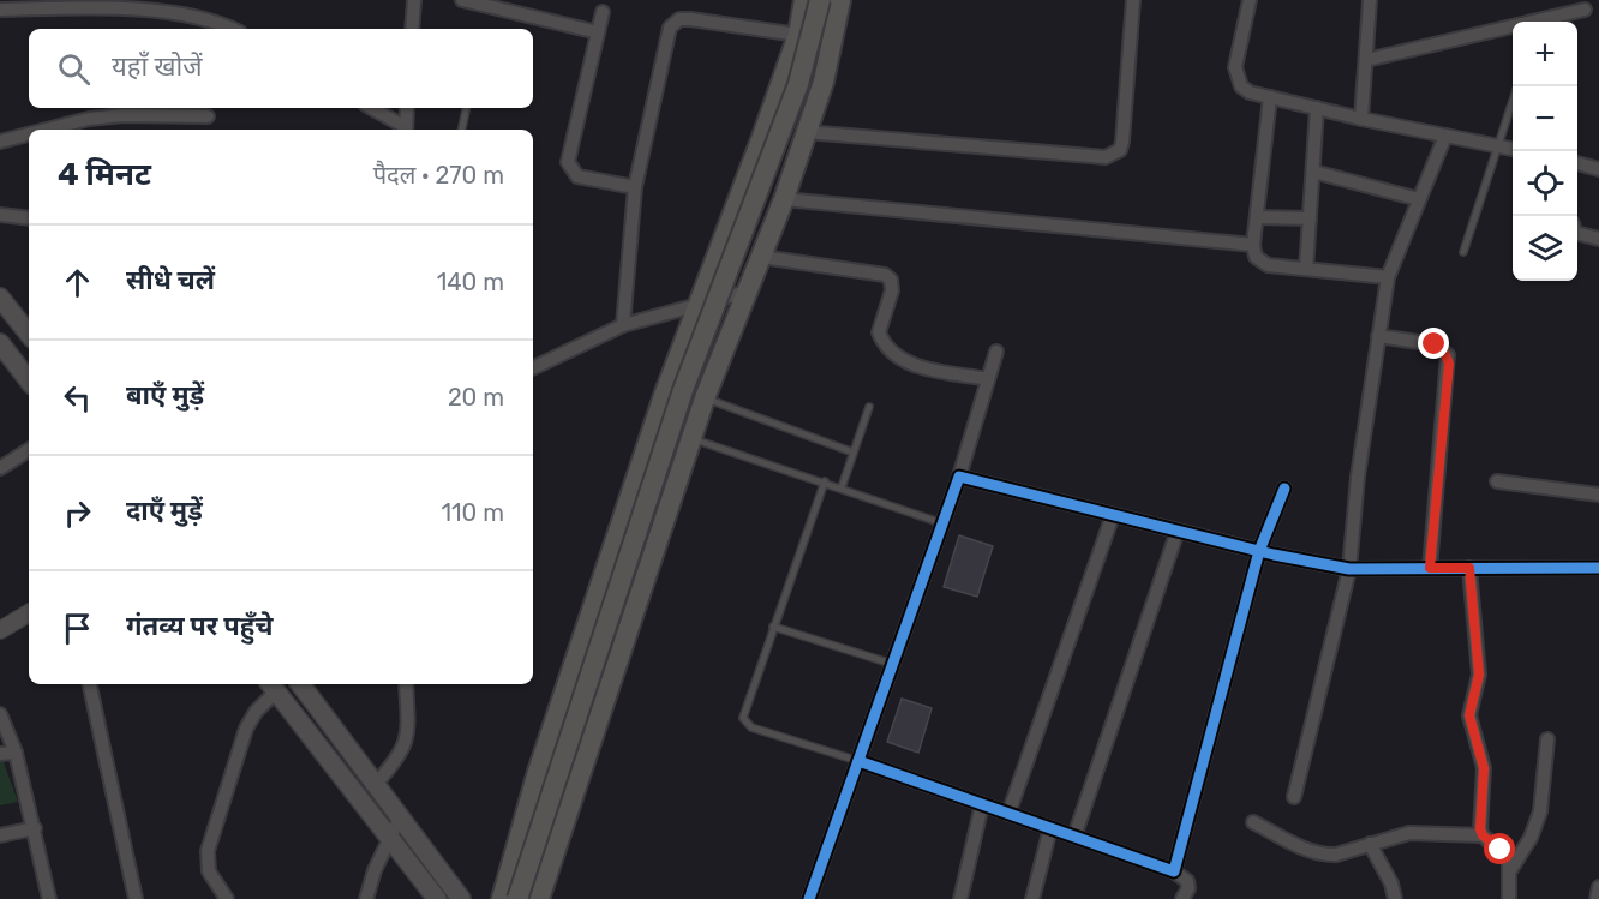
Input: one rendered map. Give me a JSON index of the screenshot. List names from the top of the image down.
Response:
{
  "page": {
    "map_buttons": ["+", "−"],
    "search": "यहाँ खोजें",
    "heading": ["4 मिनट", "पैदल · 270 m"],
    "list": [
      ["सीधे चलें", "140 m"],
      ["बाएँ मुड़ें", "20 m"],
      ["दाएँ मुड़ें", "110 m"],
      "गंतव्य पर पहुँचे"
    ]
  }
}
